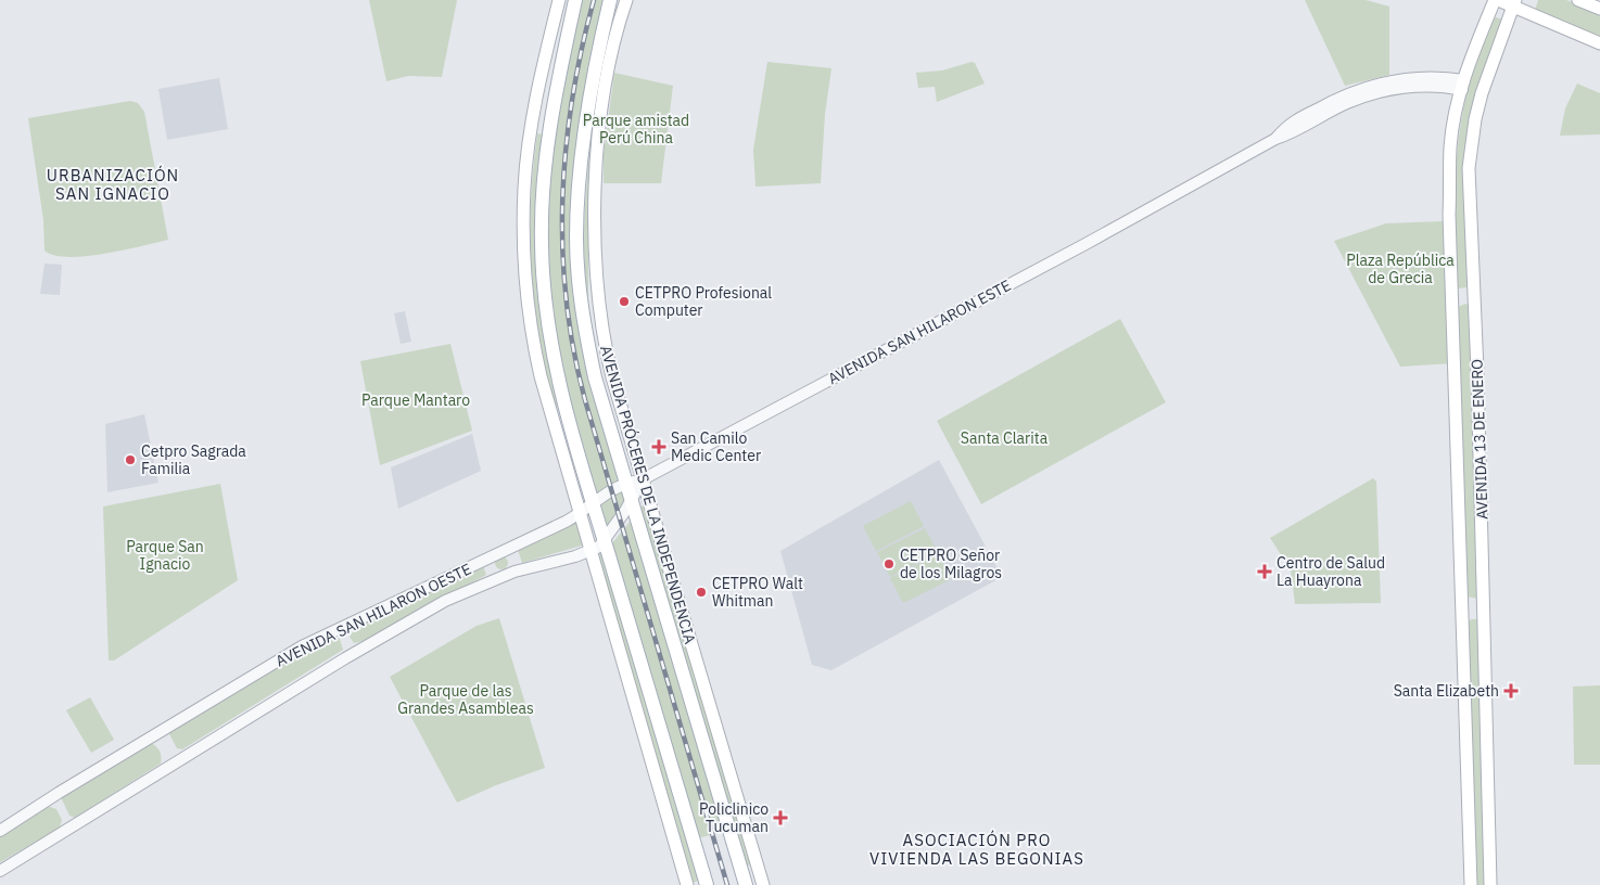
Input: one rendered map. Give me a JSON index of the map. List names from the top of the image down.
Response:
{
  "streets": {
    "main road": ["AVENIDA 13 DE ENERO", "AVENIDA PRÓCERES DE LA INDEPENDENCIA"],
    "street": ["AVENIDA SAN HILARON ESTE", "AVENIDA SAN HILARON OESTE"]
  },
  "crossings": [
    ["AVENIDA SAN HILARON ESTE", "AVENIDA 13 DE ENERO"],
    ["AVENIDA SAN HILARON ESTE", "AVENIDA PRÓCERES DE LA INDEPENDENCIA"],
    ["AVENIDA SAN HILARON ESTE", "AVENIDA SAN HILARON OESTE"],
    ["AVENIDA PRÓCERES DE LA INDEPENDENCIA", "AVENIDA SAN HILARON OESTE"]
  ],
  "districts": ["URBANIZACIÓN SAN IGNACIO", "ASOCIACIÓN PRO VIVIENDA LAS BEGONIAS"],
  "parks": [
    "Parque amistad Perú China",
    "Plaza República de Grecia",
    "Parque Mantaro",
    "Santa Clarita",
    "Parque San Ignacio",
    "Parque de las Grandes Asambleas"
  ],
  "places": {
    "other": [
      "CETPRO Profesional Computer",
      "Cetpro Sagrada Familia",
      "CETPRO Señor de los Milagros",
      "CETPRO Walt Whitman"
    ],
    "health": [
      "San Camilo Medic Center",
      "Centro de Salud La Huayrona",
      "Santa Elizabeth",
      "Policlinico Tucuman"
    ]
  }
}
